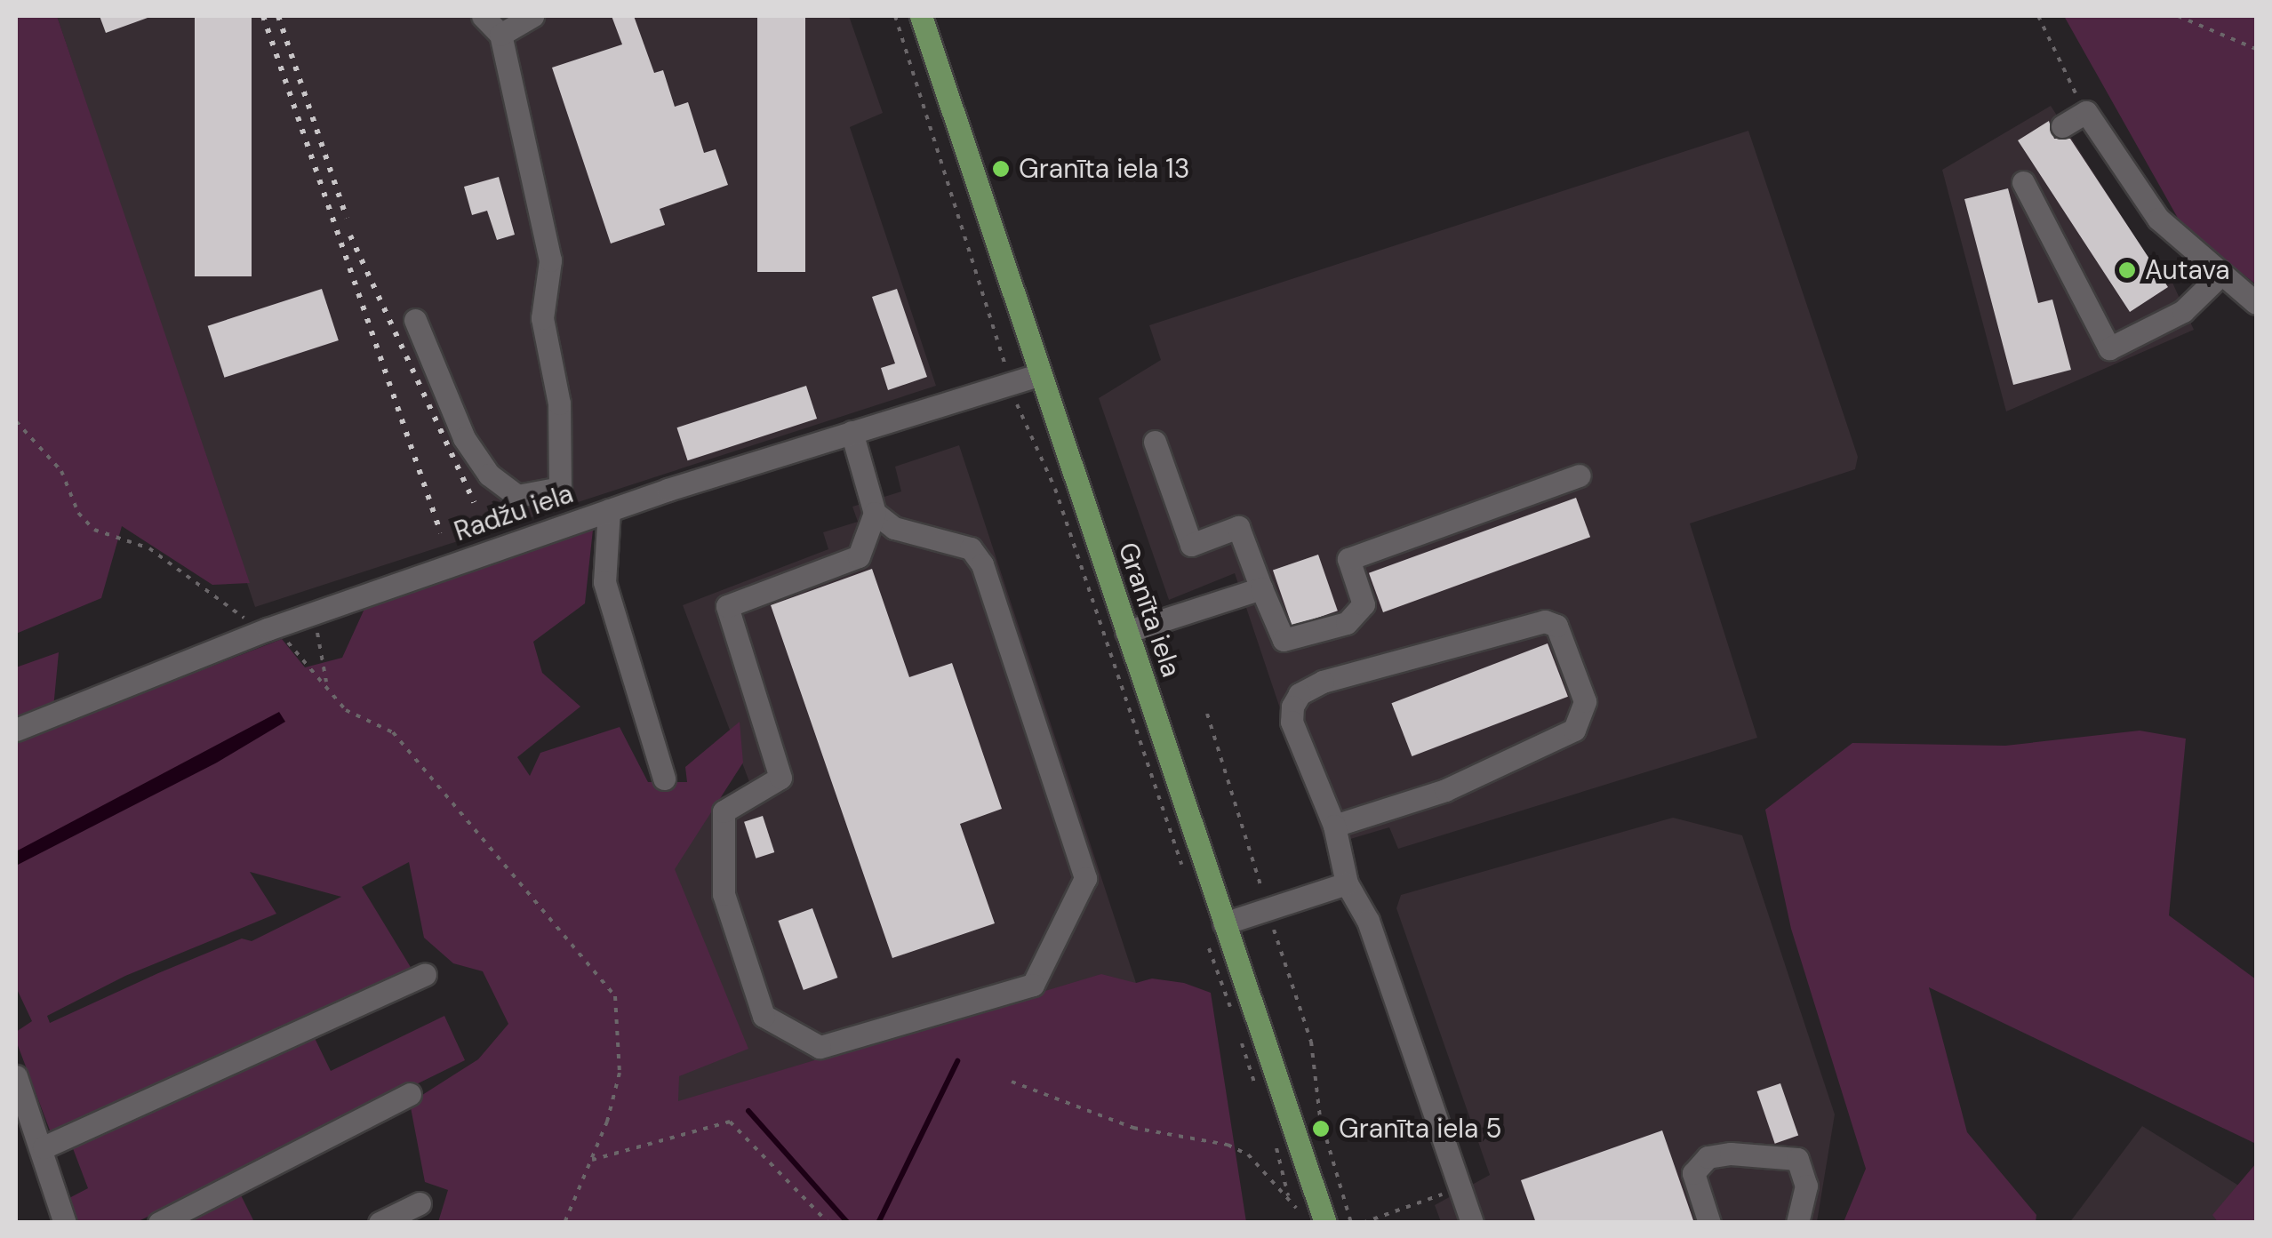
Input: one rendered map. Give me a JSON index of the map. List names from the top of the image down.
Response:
{
  "streets": {
    "main road": ["Granīta iela"],
    "street": ["Radžu iela"]
  },
  "crossings": [
    ["Radžu iela", "Granīta iela"]
  ],
  "places": ["Granīta iela 13", "Autava", "Granīta iela 5"]
}
